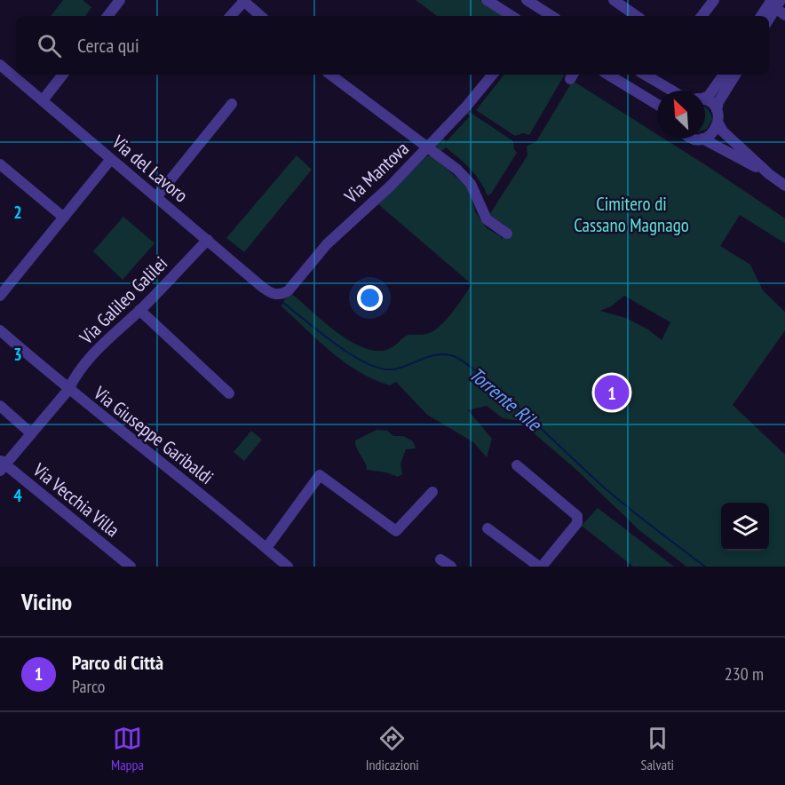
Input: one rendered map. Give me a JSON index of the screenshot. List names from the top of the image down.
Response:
{
  "streets": {
    "street": [
      "Via del Lavoro",
      "Via Mantova",
      "Via Galileo Galilei",
      "Via Giuseppe Garibaldi",
      "Via Vecchia Villa"
    ]
  },
  "crossings": [
    ["Via del Lavoro", "Via Mantova"],
    ["Via del Lavoro", "Via Galileo Galilei"],
    ["Via Galileo Galilei", "Via Giuseppe Garibaldi"],
    ["Via Galileo Galilei", "Via Vecchia Villa"]
  ],
  "water": ["Torrente Rile"],
  "parks": ["Cimitero di Cassano Magnago"],
  "north": "top left",
  "page": {
    "search": "Cerca qui",
    "pins": "1",
    "heading": "Vicino",
    "list": [
      {
        "mark": "1",
        "name": "Parco di Città",
        "note": "Parco",
        "value": "230 m"
      }
    ],
    "nav": ["Mappa", "Indicazioni", "Salvati"]
  },
  "grid": {
    "rows": ["2", "3", "4"]
  }
}
